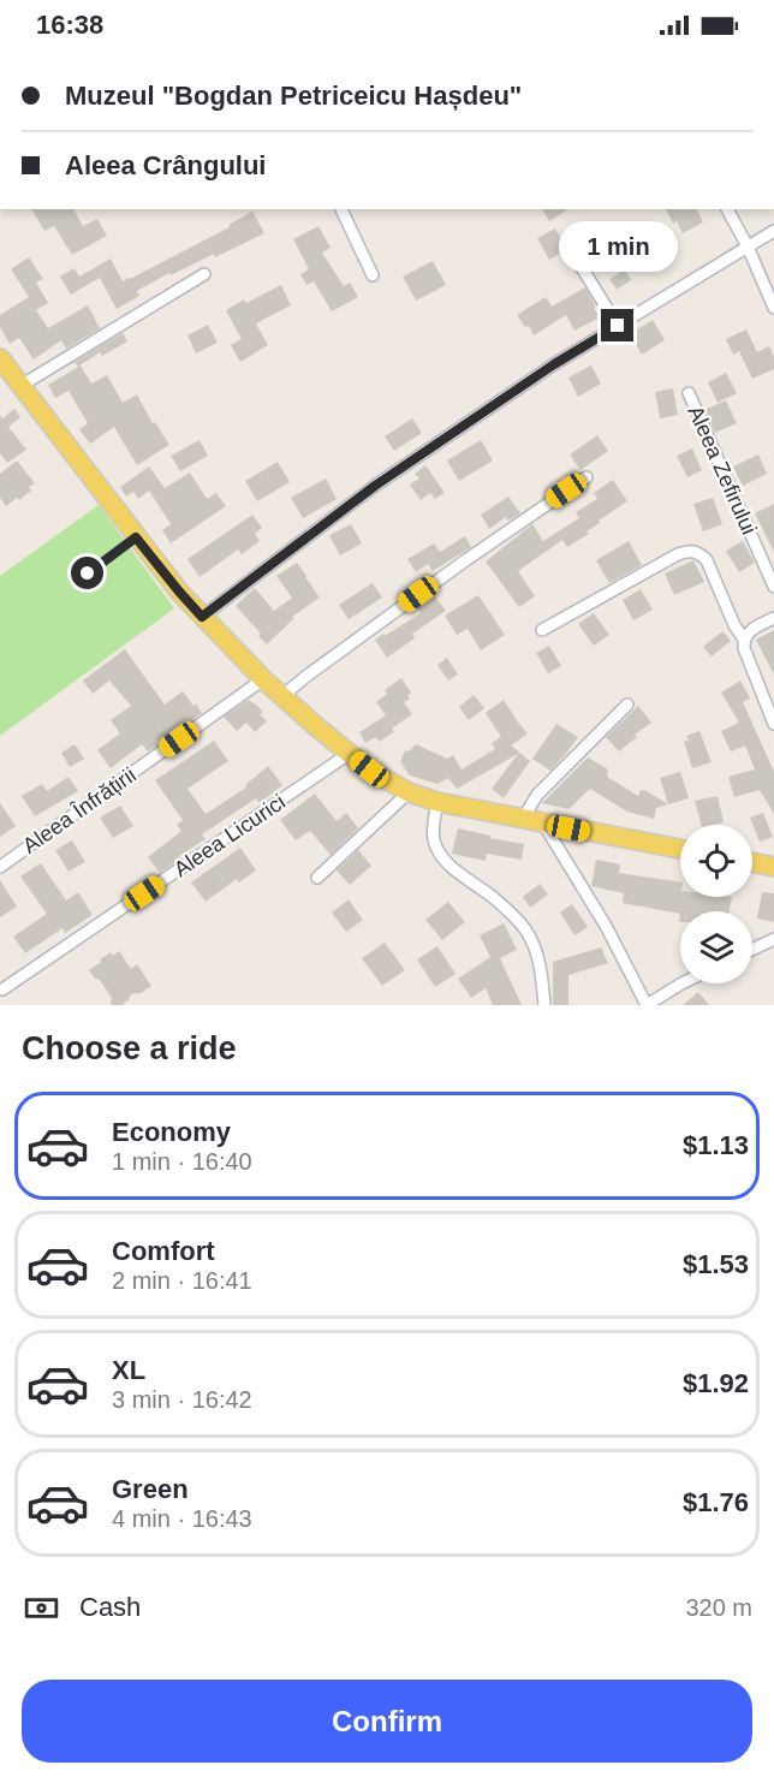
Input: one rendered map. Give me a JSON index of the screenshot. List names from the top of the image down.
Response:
{
  "streets": {
    "street": ["Aleea Zefirului", "Aleea Înfrățirii", "Aleea Licurici"]
  },
  "page": {
    "status": "16:38",
    "banner": ["Muzeul \"Bogdan Petriceicu Hașdeu\"", "Aleea Crângului"],
    "bubble": "1 min",
    "heading": "Choose a ride",
    "list": [
      {
        "name": "Economy",
        "note": "1 min · 16:40",
        "value": "$1.13"
      },
      {
        "name": "Comfort",
        "note": "2 min · 16:41",
        "value": "$1.53"
      },
      {
        "name": "XL",
        "note": "3 min · 16:42",
        "value": "$1.92"
      },
      {
        "name": "Green",
        "note": "4 min · 16:43",
        "value": "$1.76"
      }
    ],
    "pay": ["Cash", "320 m"],
    "buttons": "Confirm"
  }
}
